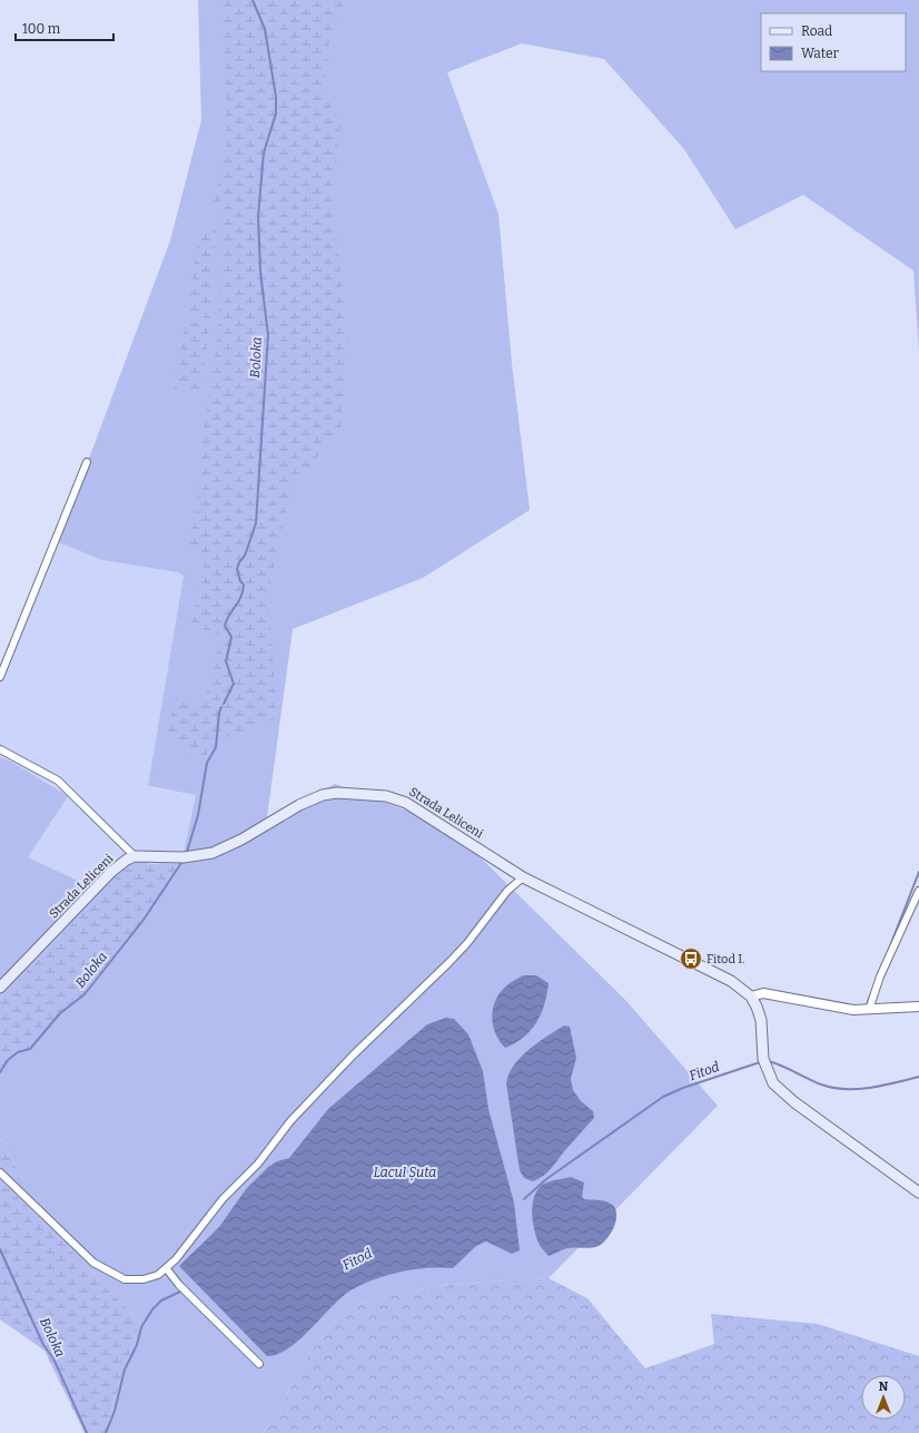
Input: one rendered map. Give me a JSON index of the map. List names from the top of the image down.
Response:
{
  "streets": {
    "main road": ["Strada Leliceni"]
  },
  "water": ["Boloka", "Fitod", "Lacul Șuta"],
  "places": {
    "bus stop": ["Fitod I."]
  },
  "legend": ["Road", "Water"],
  "scale_bar": "100 m",
  "north": "top"
}
